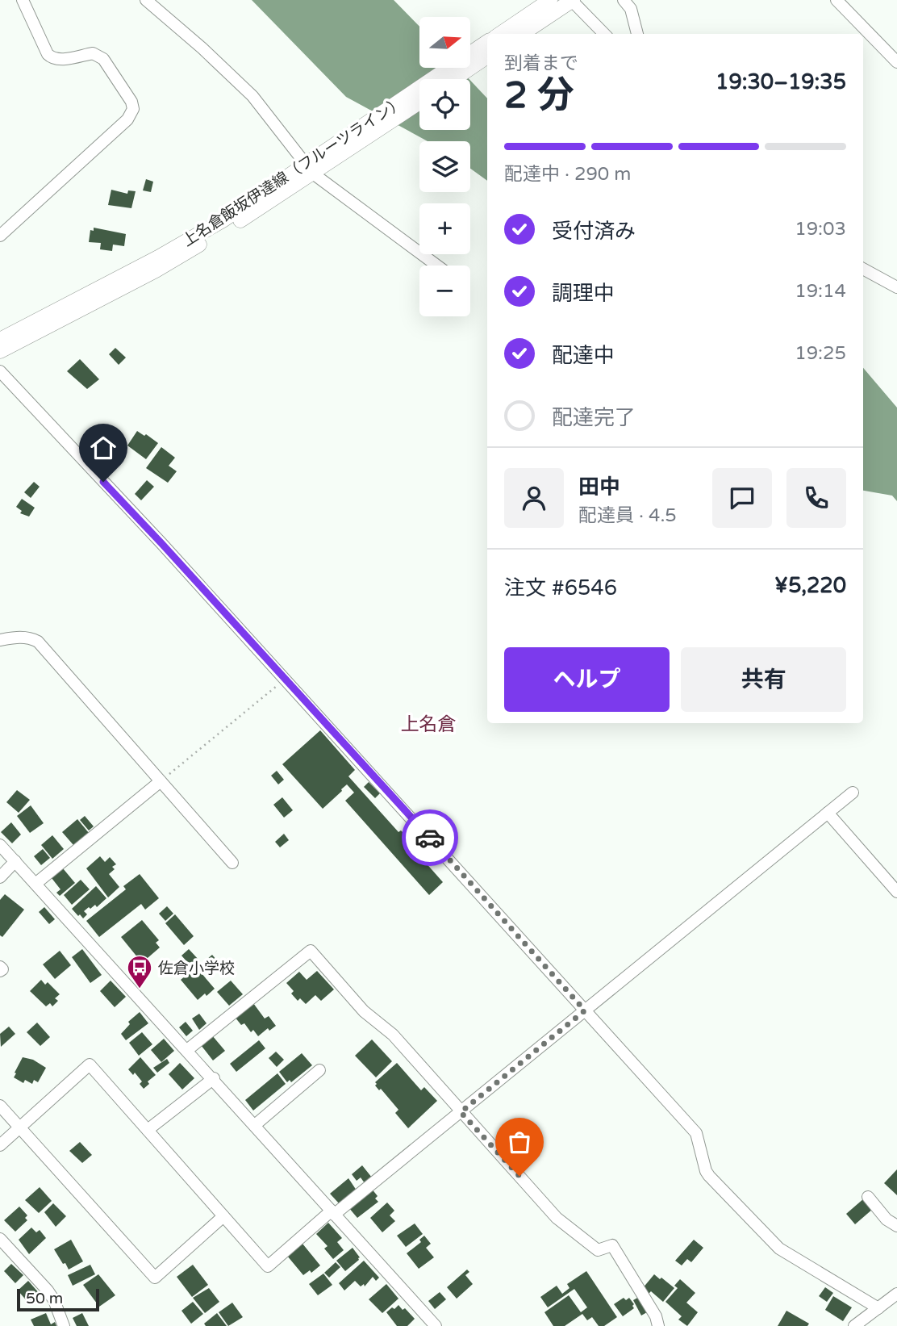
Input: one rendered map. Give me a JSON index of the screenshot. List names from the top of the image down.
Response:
{
  "streets": {
    "main road": ["上名倉飯坂伊達線（フルーツライン）"]
  },
  "districts": ["上名倉"],
  "places": {
    "bus stop": ["佐倉小学校"]
  },
  "scale_bar": "50 m",
  "north": "right",
  "page": {
    "map_buttons": ["+", "−"],
    "heading": ["2 分", "到着まで", "19:30–19:35"],
    "panel": [
      "田中",
      "配達員 · 4.5",
      "注文 #6546",
      "¥5,220"
    ],
    "bar": "配達中 · 290 m",
    "list": [
      ["受付済み", "19:03"],
      ["調理中", "19:14"],
      ["配達中", "19:25"],
      "配達完了"
    ],
    "buttons": ["ヘルプ", "共有"],
    "scale": "50 m"
  }
}
